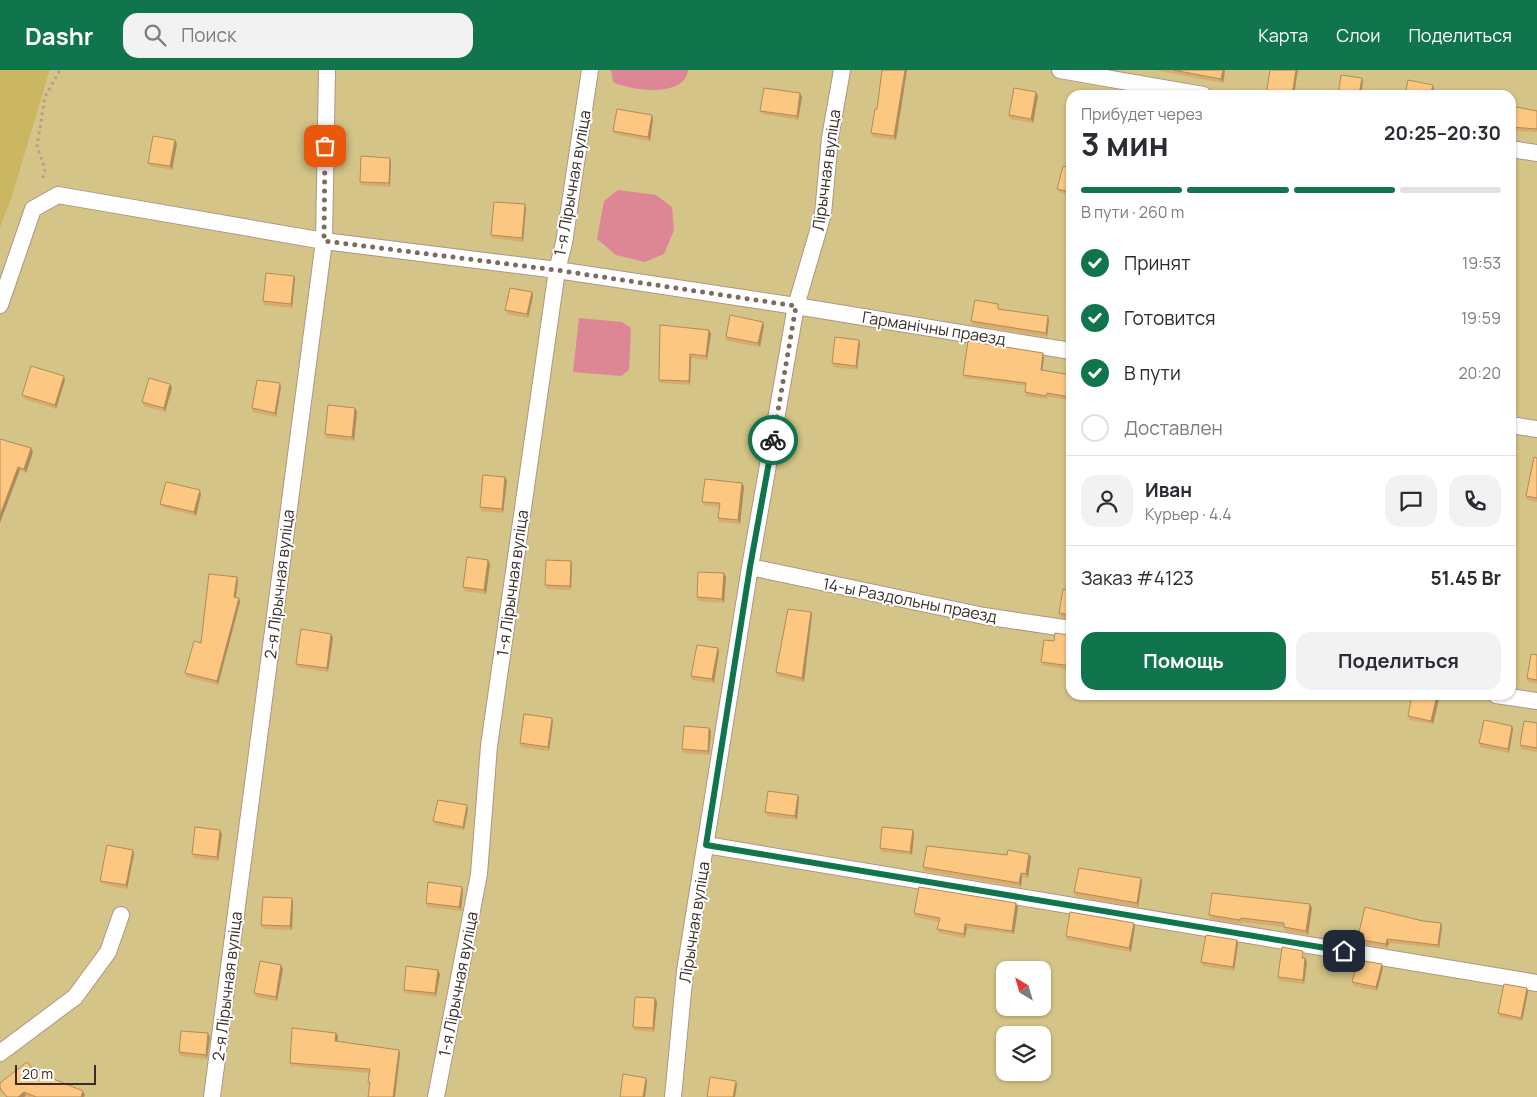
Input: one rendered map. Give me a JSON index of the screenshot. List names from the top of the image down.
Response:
{
  "streets": {
    "lane": [
      "Лірычная вуліца",
      "1-я Лірычная вуліца",
      "Гарманічны праезд",
      "2-я Лірычная вуліца",
      "14-ы Раздольны праезд"
    ]
  },
  "crossings": [
    ["Лірычная вуліца", "Гарманічны праезд"],
    ["Лірычная вуліца", "14-ы Раздольны праезд"],
    ["1-я Лірычная вуліца", "Гарманічны праезд"],
    ["Гарманічны праезд", "2-я Лірычная вуліца"]
  ],
  "scale_bar": "20 m",
  "north": "top left",
  "page": {
    "header": "Dashr",
    "search": "Поиск",
    "nav": ["Карта", "Слои", "Поделиться"],
    "heading": ["3 мин", "Прибудет через", "20:25–20:30"],
    "panel": [
      "Иван",
      "Курьер · 4.4",
      "Заказ #4123",
      "51.45 Br"
    ],
    "bar": "В пути · 260 m",
    "list": [
      ["Принят", "19:53"],
      ["Готовится", "19:59"],
      ["В пути", "20:20"],
      "Доставлен"
    ],
    "buttons": ["Помощь", "Поделиться"],
    "scale": "20 m"
  }
}
